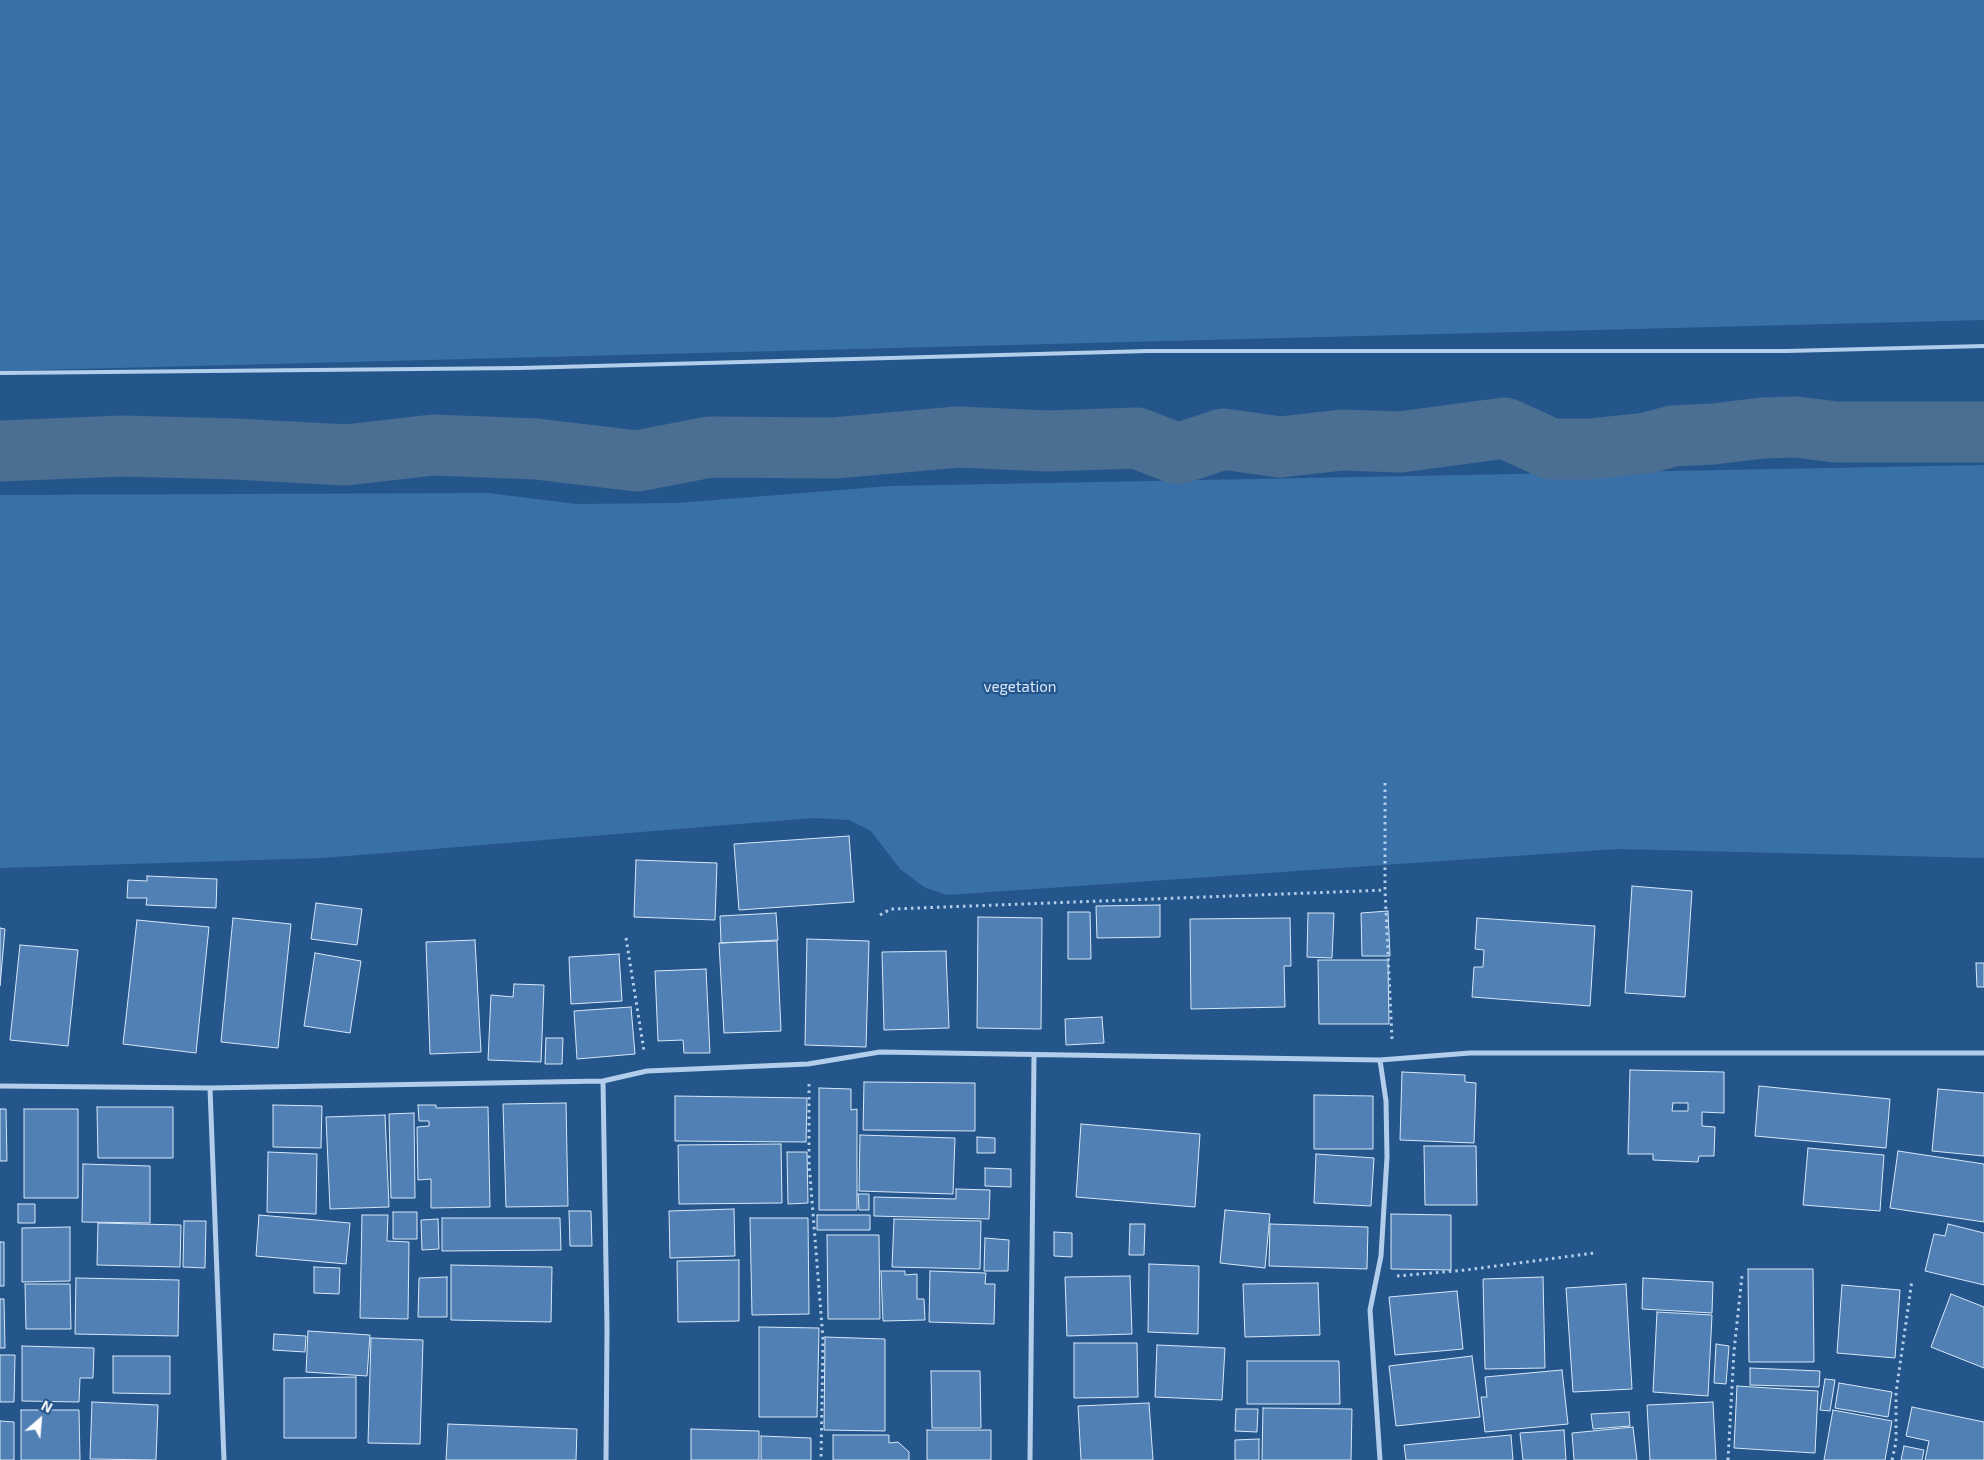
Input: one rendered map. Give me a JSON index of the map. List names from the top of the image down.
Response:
{
  "parks": ["vegetation"],
  "north": "top right"
}
